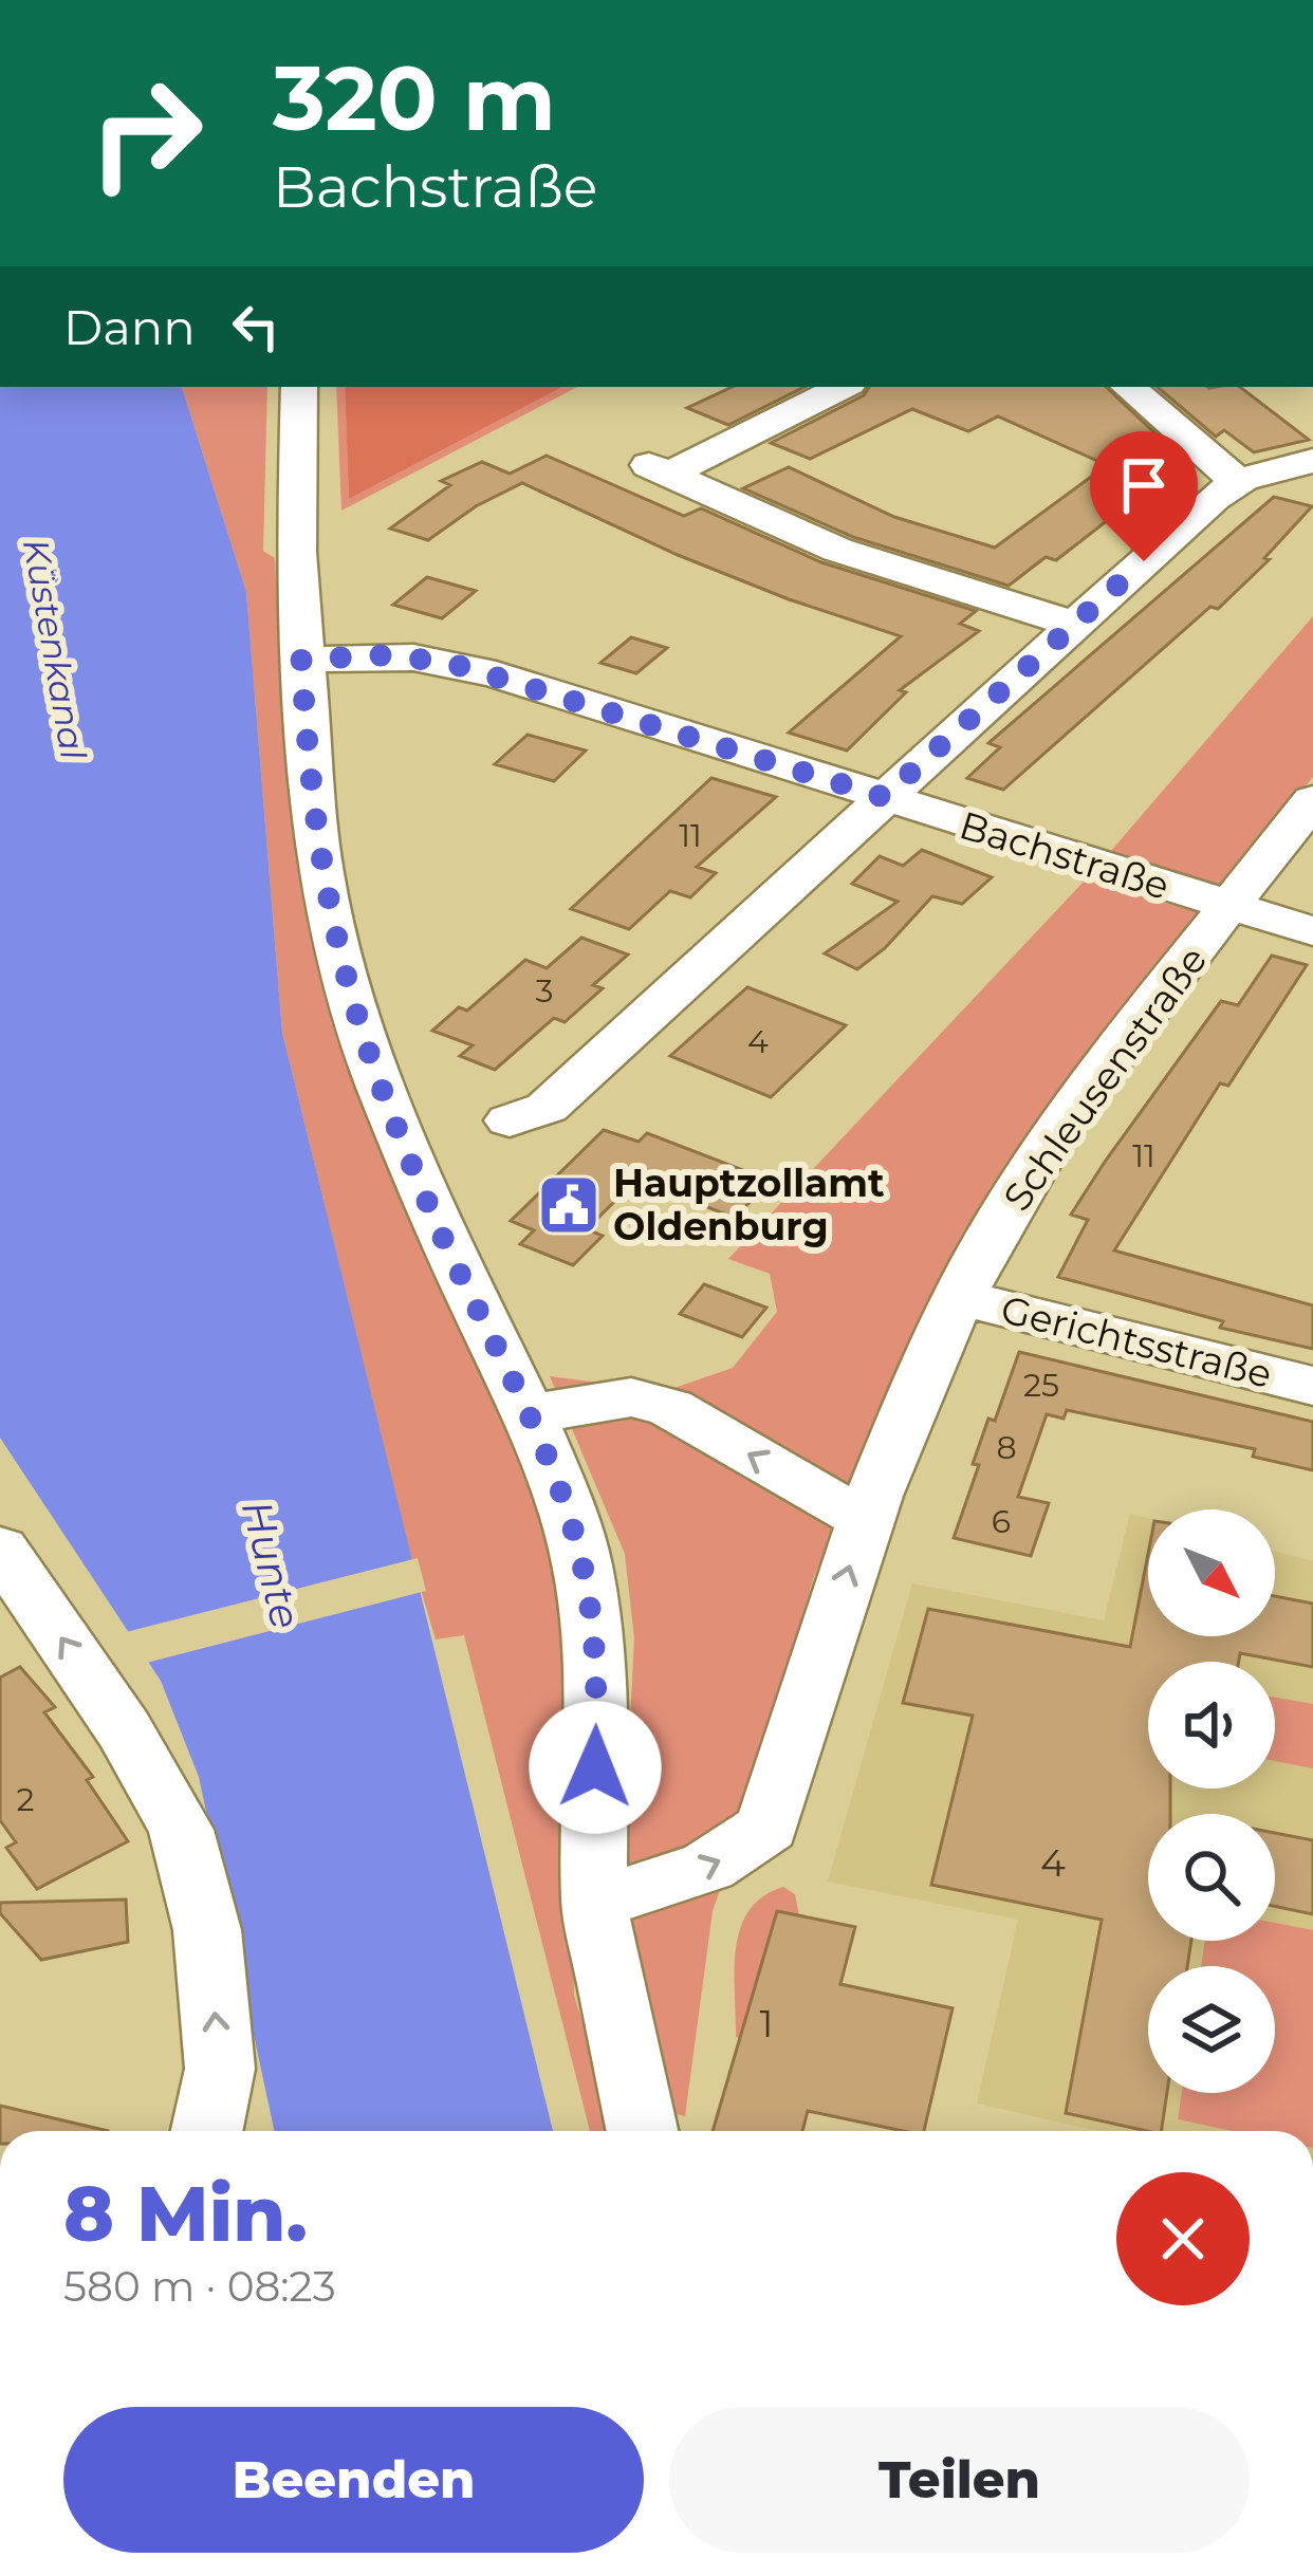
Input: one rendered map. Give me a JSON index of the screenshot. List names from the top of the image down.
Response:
{
  "streets": {
    "street": ["Bachstraße", "Schleusenstraße", "Gerichtsstraße"]
  },
  "crossings": [
    ["Bachstraße", "Schleusenstraße"],
    ["Schleusenstraße", "Gerichtsstraße"]
  ],
  "water": ["Küstenkanal", "Hunte"],
  "places": {
    "public building": ["Hauptzollamt Oldenburg"]
  },
  "house_numbers": [
    "11",
    "3",
    "4",
    "11",
    "25",
    "8",
    "6",
    "2",
    "4",
    "1"
  ],
  "north": "bottom right",
  "page": {
    "turn": ["320 m", "Bachstraße"],
    "then": "Dann",
    "heading": ["8 Min.", "580 m · 08:23"],
    "buttons": ["Beenden", "Teilen"]
  }
}
